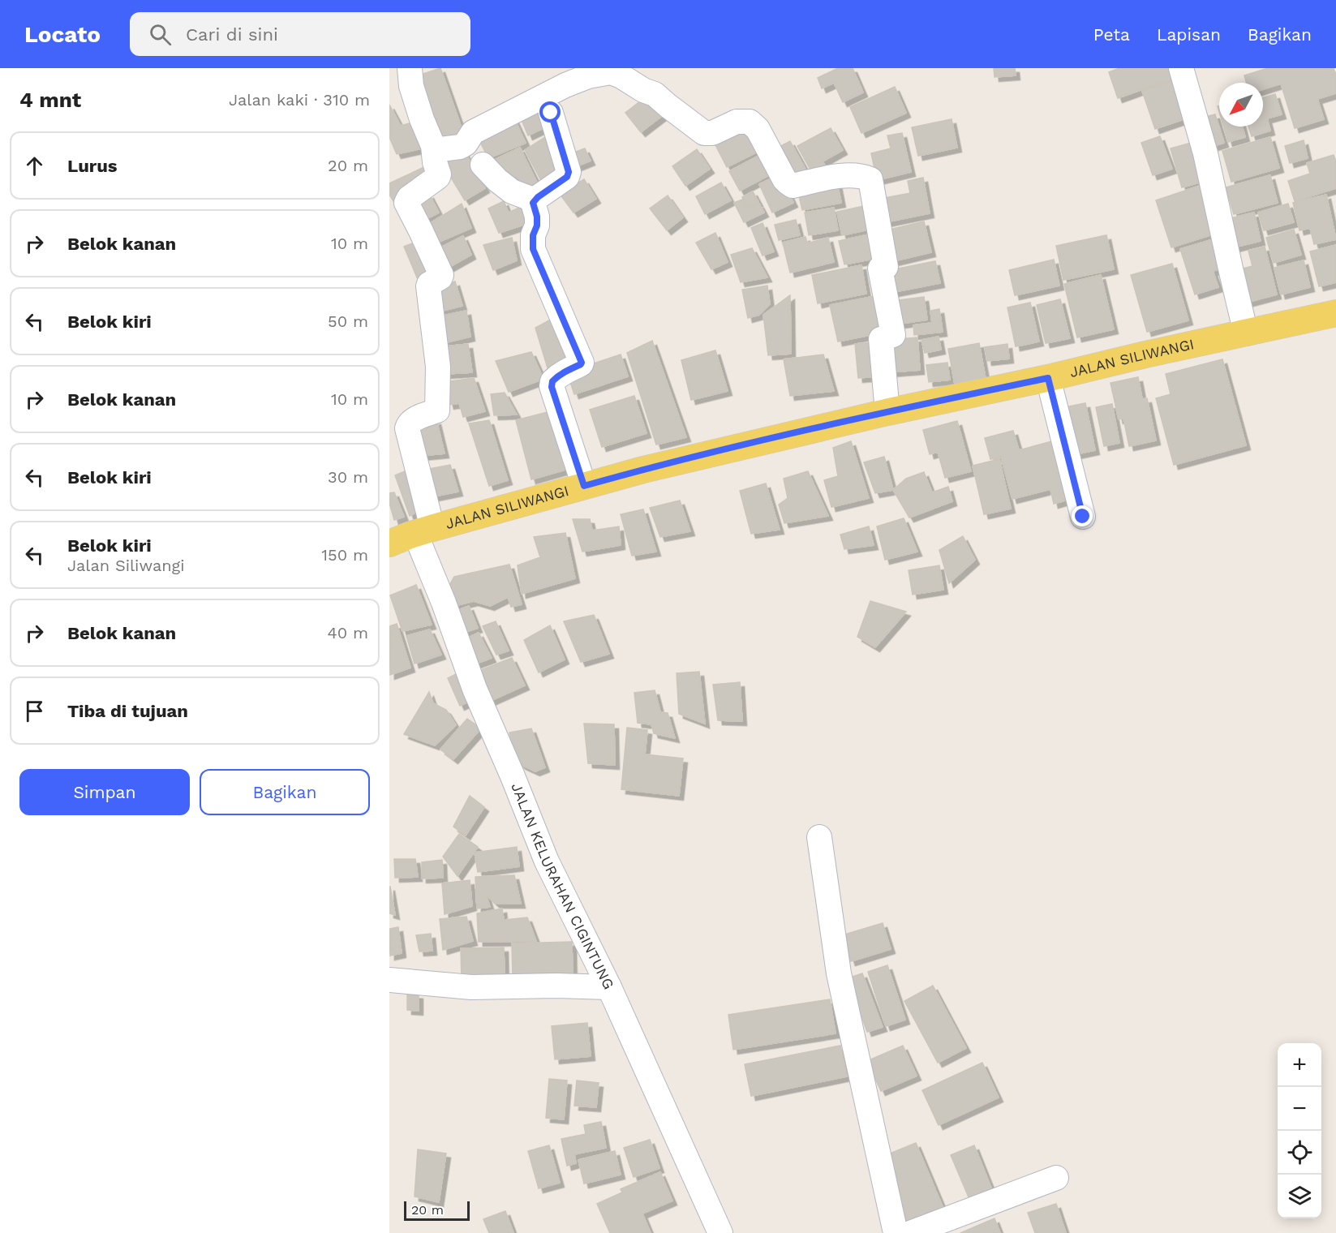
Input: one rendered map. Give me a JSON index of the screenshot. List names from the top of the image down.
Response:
{
  "streets": {
    "main road": ["JALAN SILIWANGI"],
    "street": ["JALAN KELURAHAN CIGINTUNG"]
  },
  "crossings": [
    ["JALAN SILIWANGI", "JALAN KELURAHAN CIGINTUNG"]
  ],
  "scale_bar": "20 m",
  "north": "bottom left",
  "page": {
    "header": "Locato",
    "search": "Cari di sini",
    "nav": ["Peta", "Lapisan", "Bagikan"],
    "heading": ["4 mnt", "Jalan kaki · 310 m"],
    "list": [
      ["Lurus", "20 m"],
      ["Belok kanan", "10 m"],
      ["Belok kiri", "50 m"],
      ["Belok kanan", "10 m"],
      ["Belok kiri", "30 m"],
      ["Belok kiri", "Jalan Siliwangi", "150 m"],
      ["Belok kanan", "40 m"],
      "Tiba di tujuan"
    ],
    "buttons": ["Simpan", "Bagikan"],
    "map_buttons": ["+", "−"],
    "scale": "20 m"
  }
}
